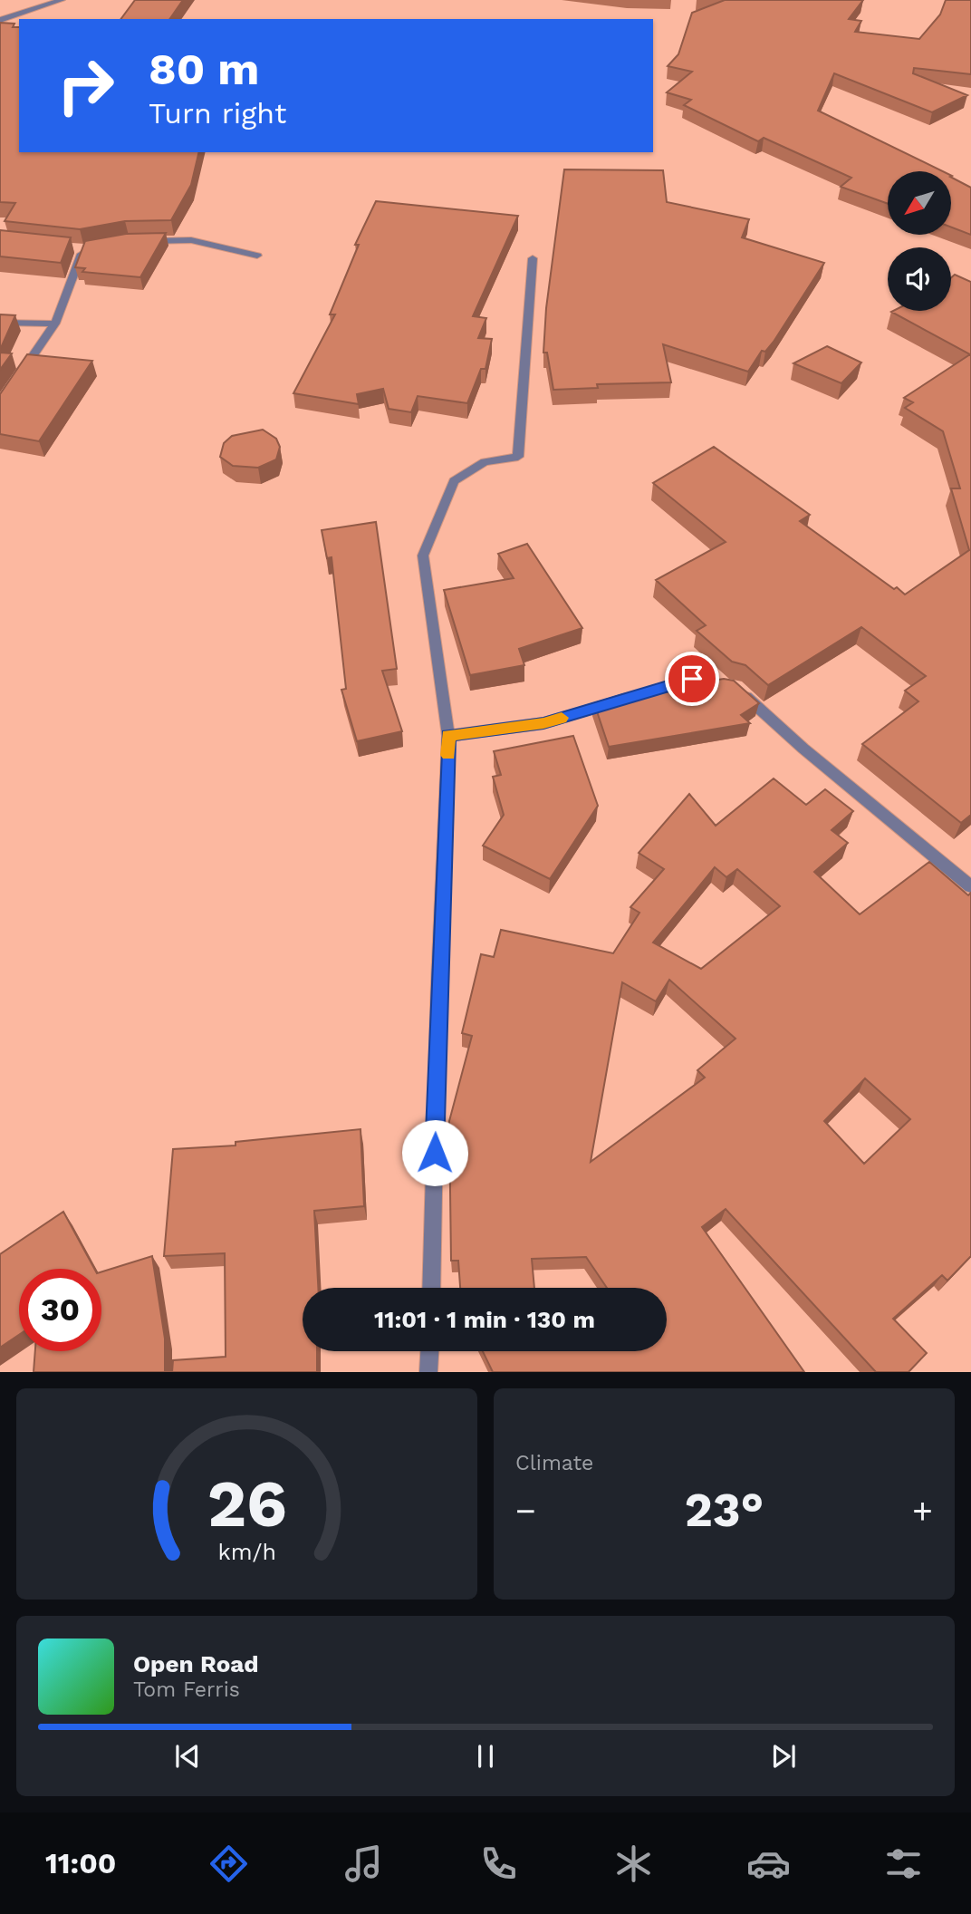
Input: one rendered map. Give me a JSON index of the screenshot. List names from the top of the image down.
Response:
{
  "north": "bottom left",
  "page": {
    "turn": ["80 m", "Turn right"],
    "limit": "30",
    "trip": "11:01 · 1 min · 130 m",
    "tile": "Climate",
    "heat": ["−", "23°", "+"],
    "song": ["Open Road", "Tom Ferris"],
    "tabs": "11:00",
    "gauge": ["26", "km/h"]
  }
}
